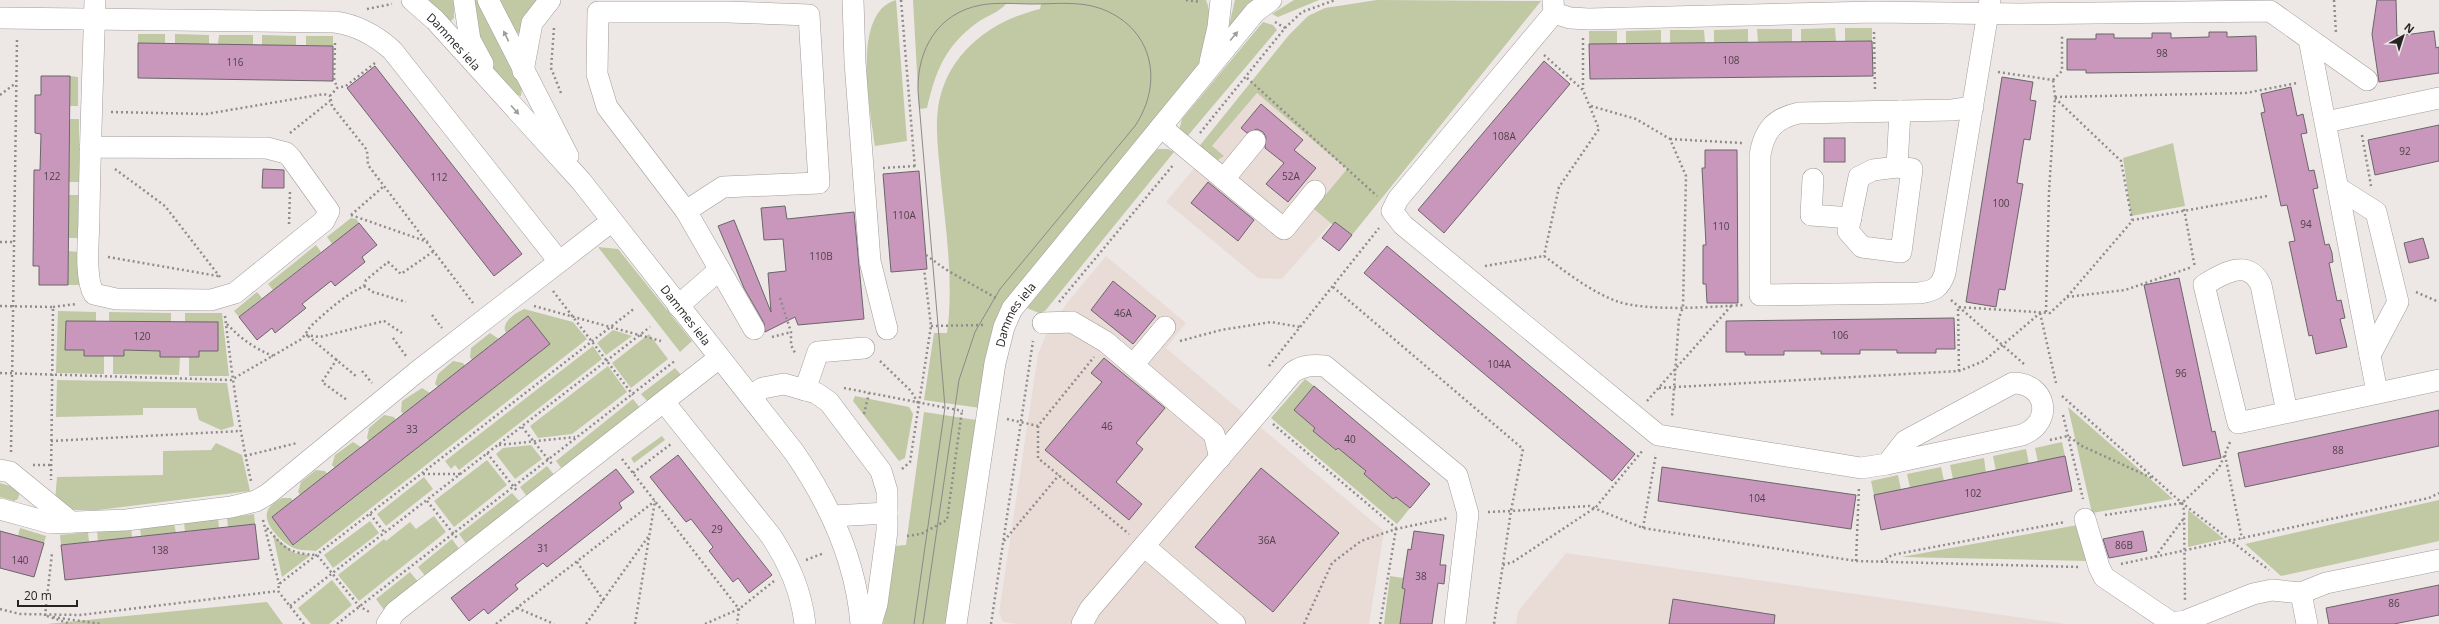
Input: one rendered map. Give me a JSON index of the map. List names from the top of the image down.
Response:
{
  "streets": {
    "street": ["Dammes iela"]
  },
  "house_numbers": [
    "98",
    "108",
    "116",
    "108A",
    "92",
    "122",
    "52A",
    "112",
    "100",
    "110A",
    "94",
    "110",
    "110B",
    "46A",
    "106",
    "120",
    "104A",
    "96",
    "46",
    "33",
    "40",
    "88",
    "102",
    "104",
    "29",
    "36A",
    "86B",
    "31",
    "138",
    "140",
    "38",
    "86"
  ],
  "scale_bar": "20 m",
  "north": "top right"
}
